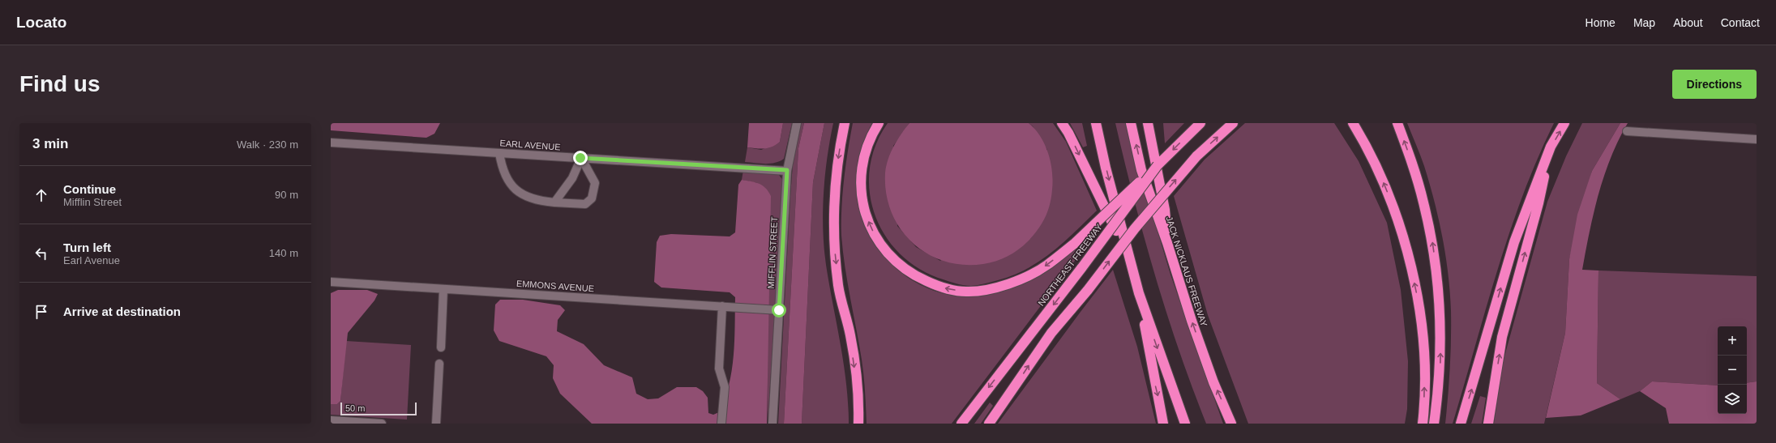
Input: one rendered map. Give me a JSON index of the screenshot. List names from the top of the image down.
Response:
{
  "streets": {
    "highway": ["NORTHEAST FREEWAY", "JACK NICKLAUS FREEWAY"],
    "street": ["EARL AVENUE", "MIFFLIN STREET", "EMMONS AVENUE"]
  },
  "crossings": [
    ["EARL AVENUE", "MIFFLIN STREET"],
    ["MIFFLIN STREET", "EMMONS AVENUE"]
  ],
  "scale_bar": "50 m",
  "page": {
    "header": "Locato",
    "nav": [
      "Home",
      "Map",
      "About",
      "Contact"
    ],
    "buttons": "Directions",
    "title": "Find us",
    "heading": ["3 min", "Walk · 230 m"],
    "list": [
      ["Continue", "Mifflin Street", "90 m"],
      ["Turn left", "Earl Avenue", "140 m"],
      "Arrive at destination"
    ],
    "map_buttons": ["+", "−"],
    "scale": "50 m"
  }
}
